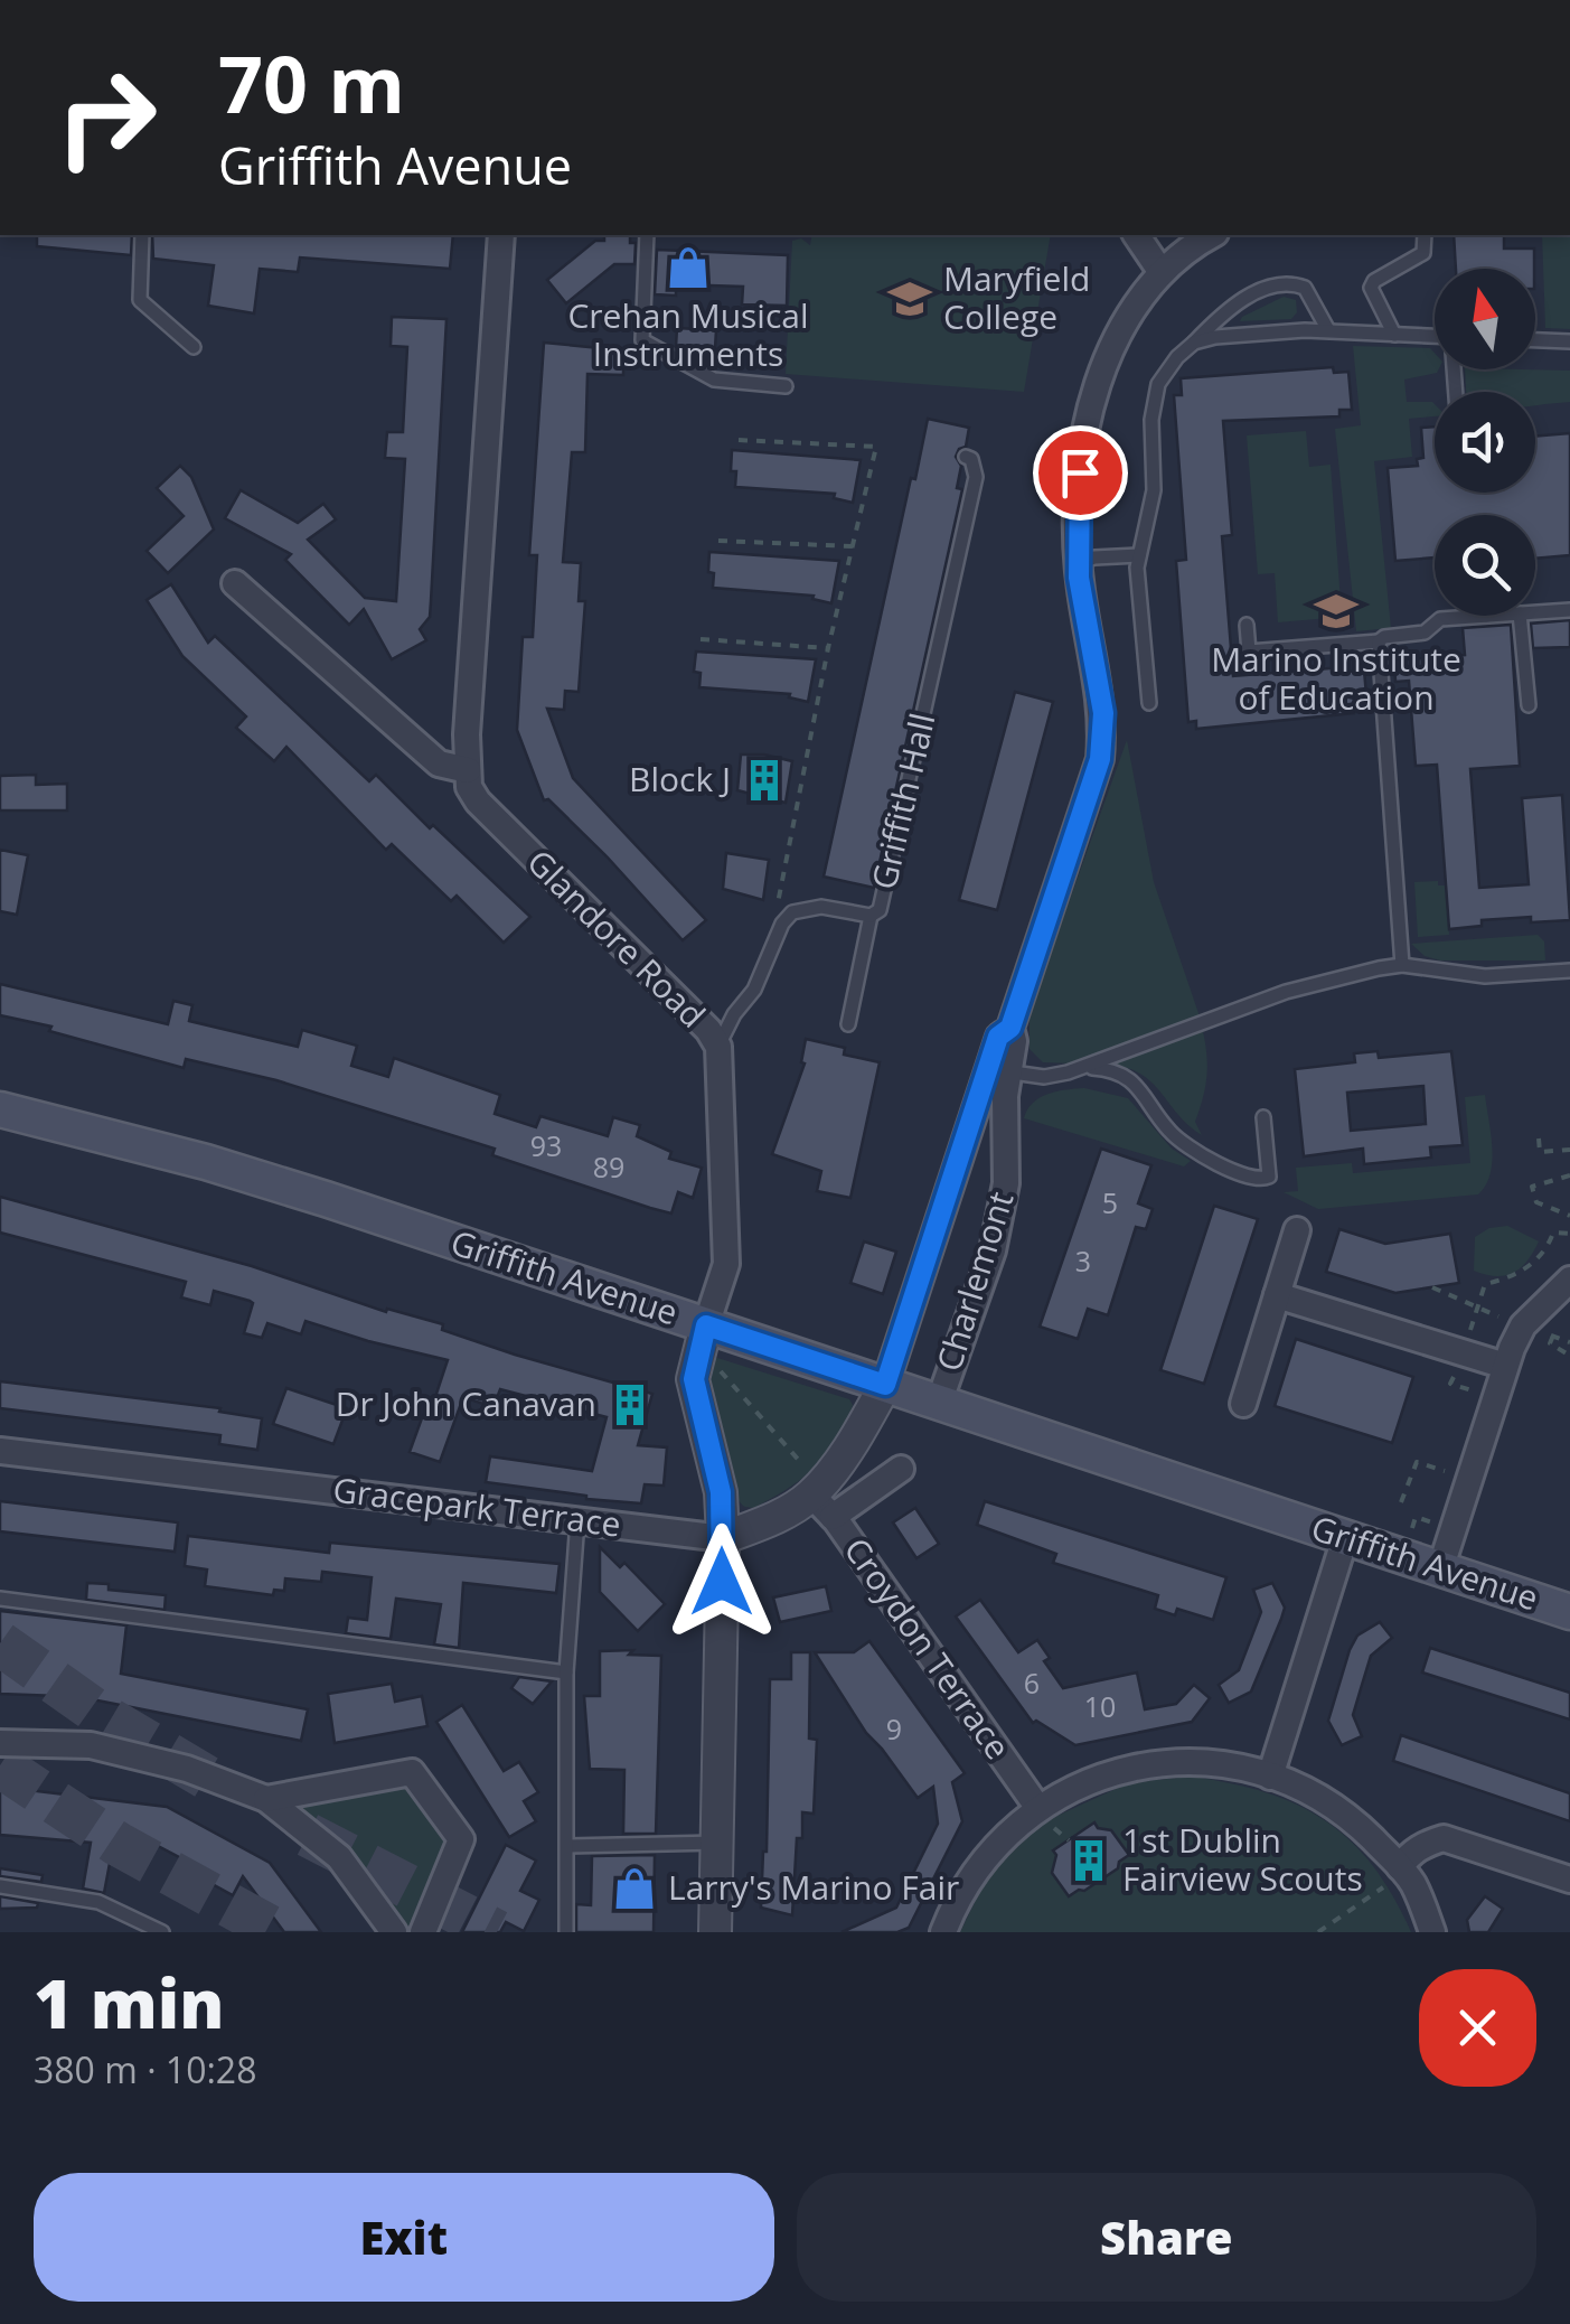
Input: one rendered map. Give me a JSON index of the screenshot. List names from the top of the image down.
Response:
{
  "streets": {
    "main road": ["Griffith Avenue"],
    "street": [
      "Glandore Road",
      "Charlemont",
      "Gracepark Terrace",
      "Croydon Terrace"
    ],
    "lane": ["Griffith Hall"]
  },
  "crossings": [
    ["Griffith Hall", "Glandore Road"],
    ["Glandore Road", "Griffith Avenue"],
    ["Griffith Avenue", "Charlemont"],
    ["Griffith Avenue", "Gracepark Terrace"],
    ["Charlemont", "Gracepark Terrace"],
    ["Gracepark Terrace", "Croydon Terrace"]
  ],
  "places": {
    "shop": ["Crehan Musical Instruments", "Larry's Marino Fair"],
    "school or university": ["Maryfield College", "Marino Institute of Education"],
    "building": ["Block J", "Dr John Canavan", "1st Dublin Fairview Scouts"]
  },
  "house_numbers": [
    "93",
    "89",
    "5",
    "3",
    "6",
    "10",
    "9"
  ],
  "north": "top",
  "page": {
    "turn": ["70 m", "Griffith Avenue"],
    "heading": ["1 min", "380 m · 10:28"],
    "buttons": ["Exit", "Share"]
  }
}
